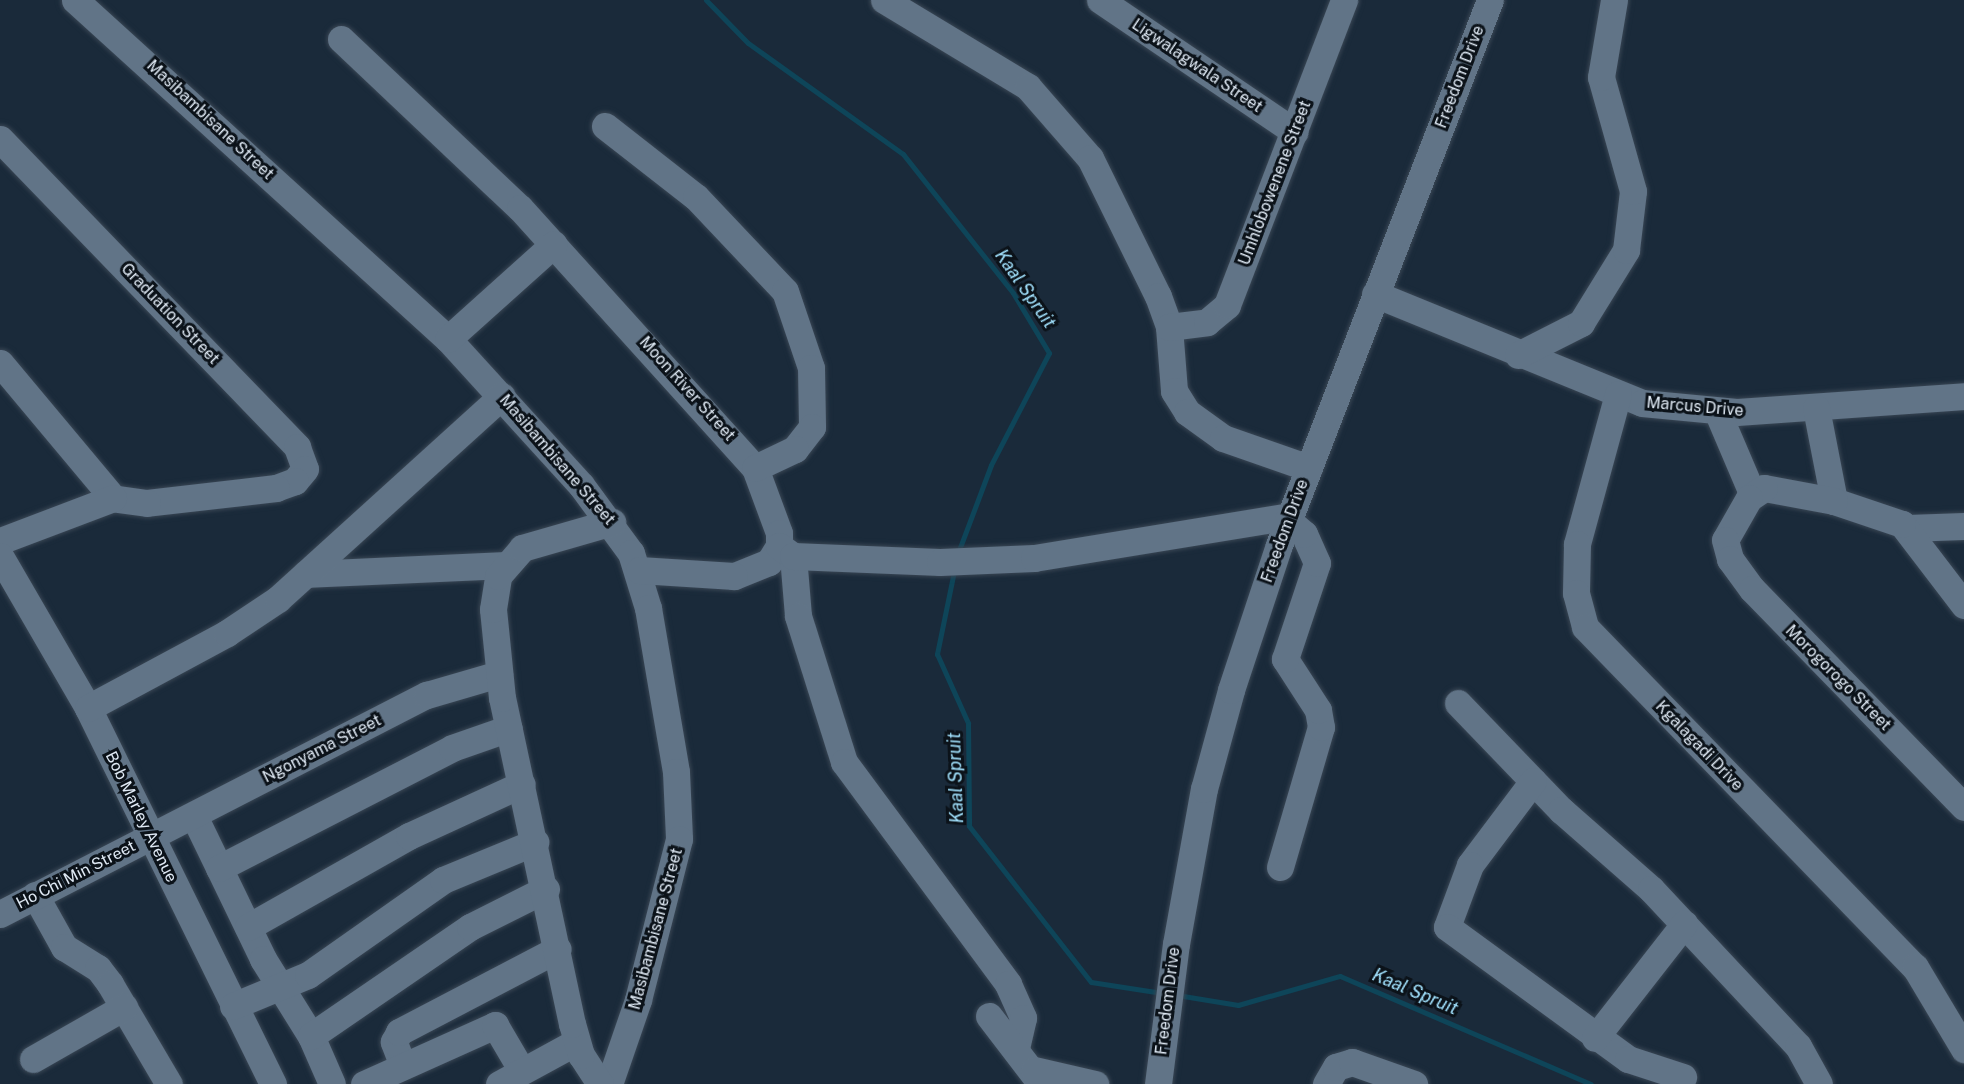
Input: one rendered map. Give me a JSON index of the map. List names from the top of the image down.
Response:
{
  "streets": {
    "street": [
      "Ligwalagwala Street",
      "Freedom Drive",
      "Masibambisane Street",
      "Umhlobowenene Street",
      "Graduation Street",
      "Moon River Street",
      "Marcus Drive",
      "Morogorogo Street",
      "Kgalagadi Drive",
      "Ngonyama Street",
      "Bob Marley Avenue",
      "Ho Chi Min Street"
    ]
  },
  "crossings": [
    ["Ligwalagwala Street", "Umhlobowenene Street"],
    ["Freedom Drive", "Marcus Drive"],
    ["Marcus Drive", "Kgalagadi Drive"],
    ["Ngonyama Street", "Bob Marley Avenue"],
    ["Ngonyama Street", "Ho Chi Min Street"],
    ["Bob Marley Avenue", "Ho Chi Min Street"]
  ],
  "water": ["Kaal Spruit"]
}
